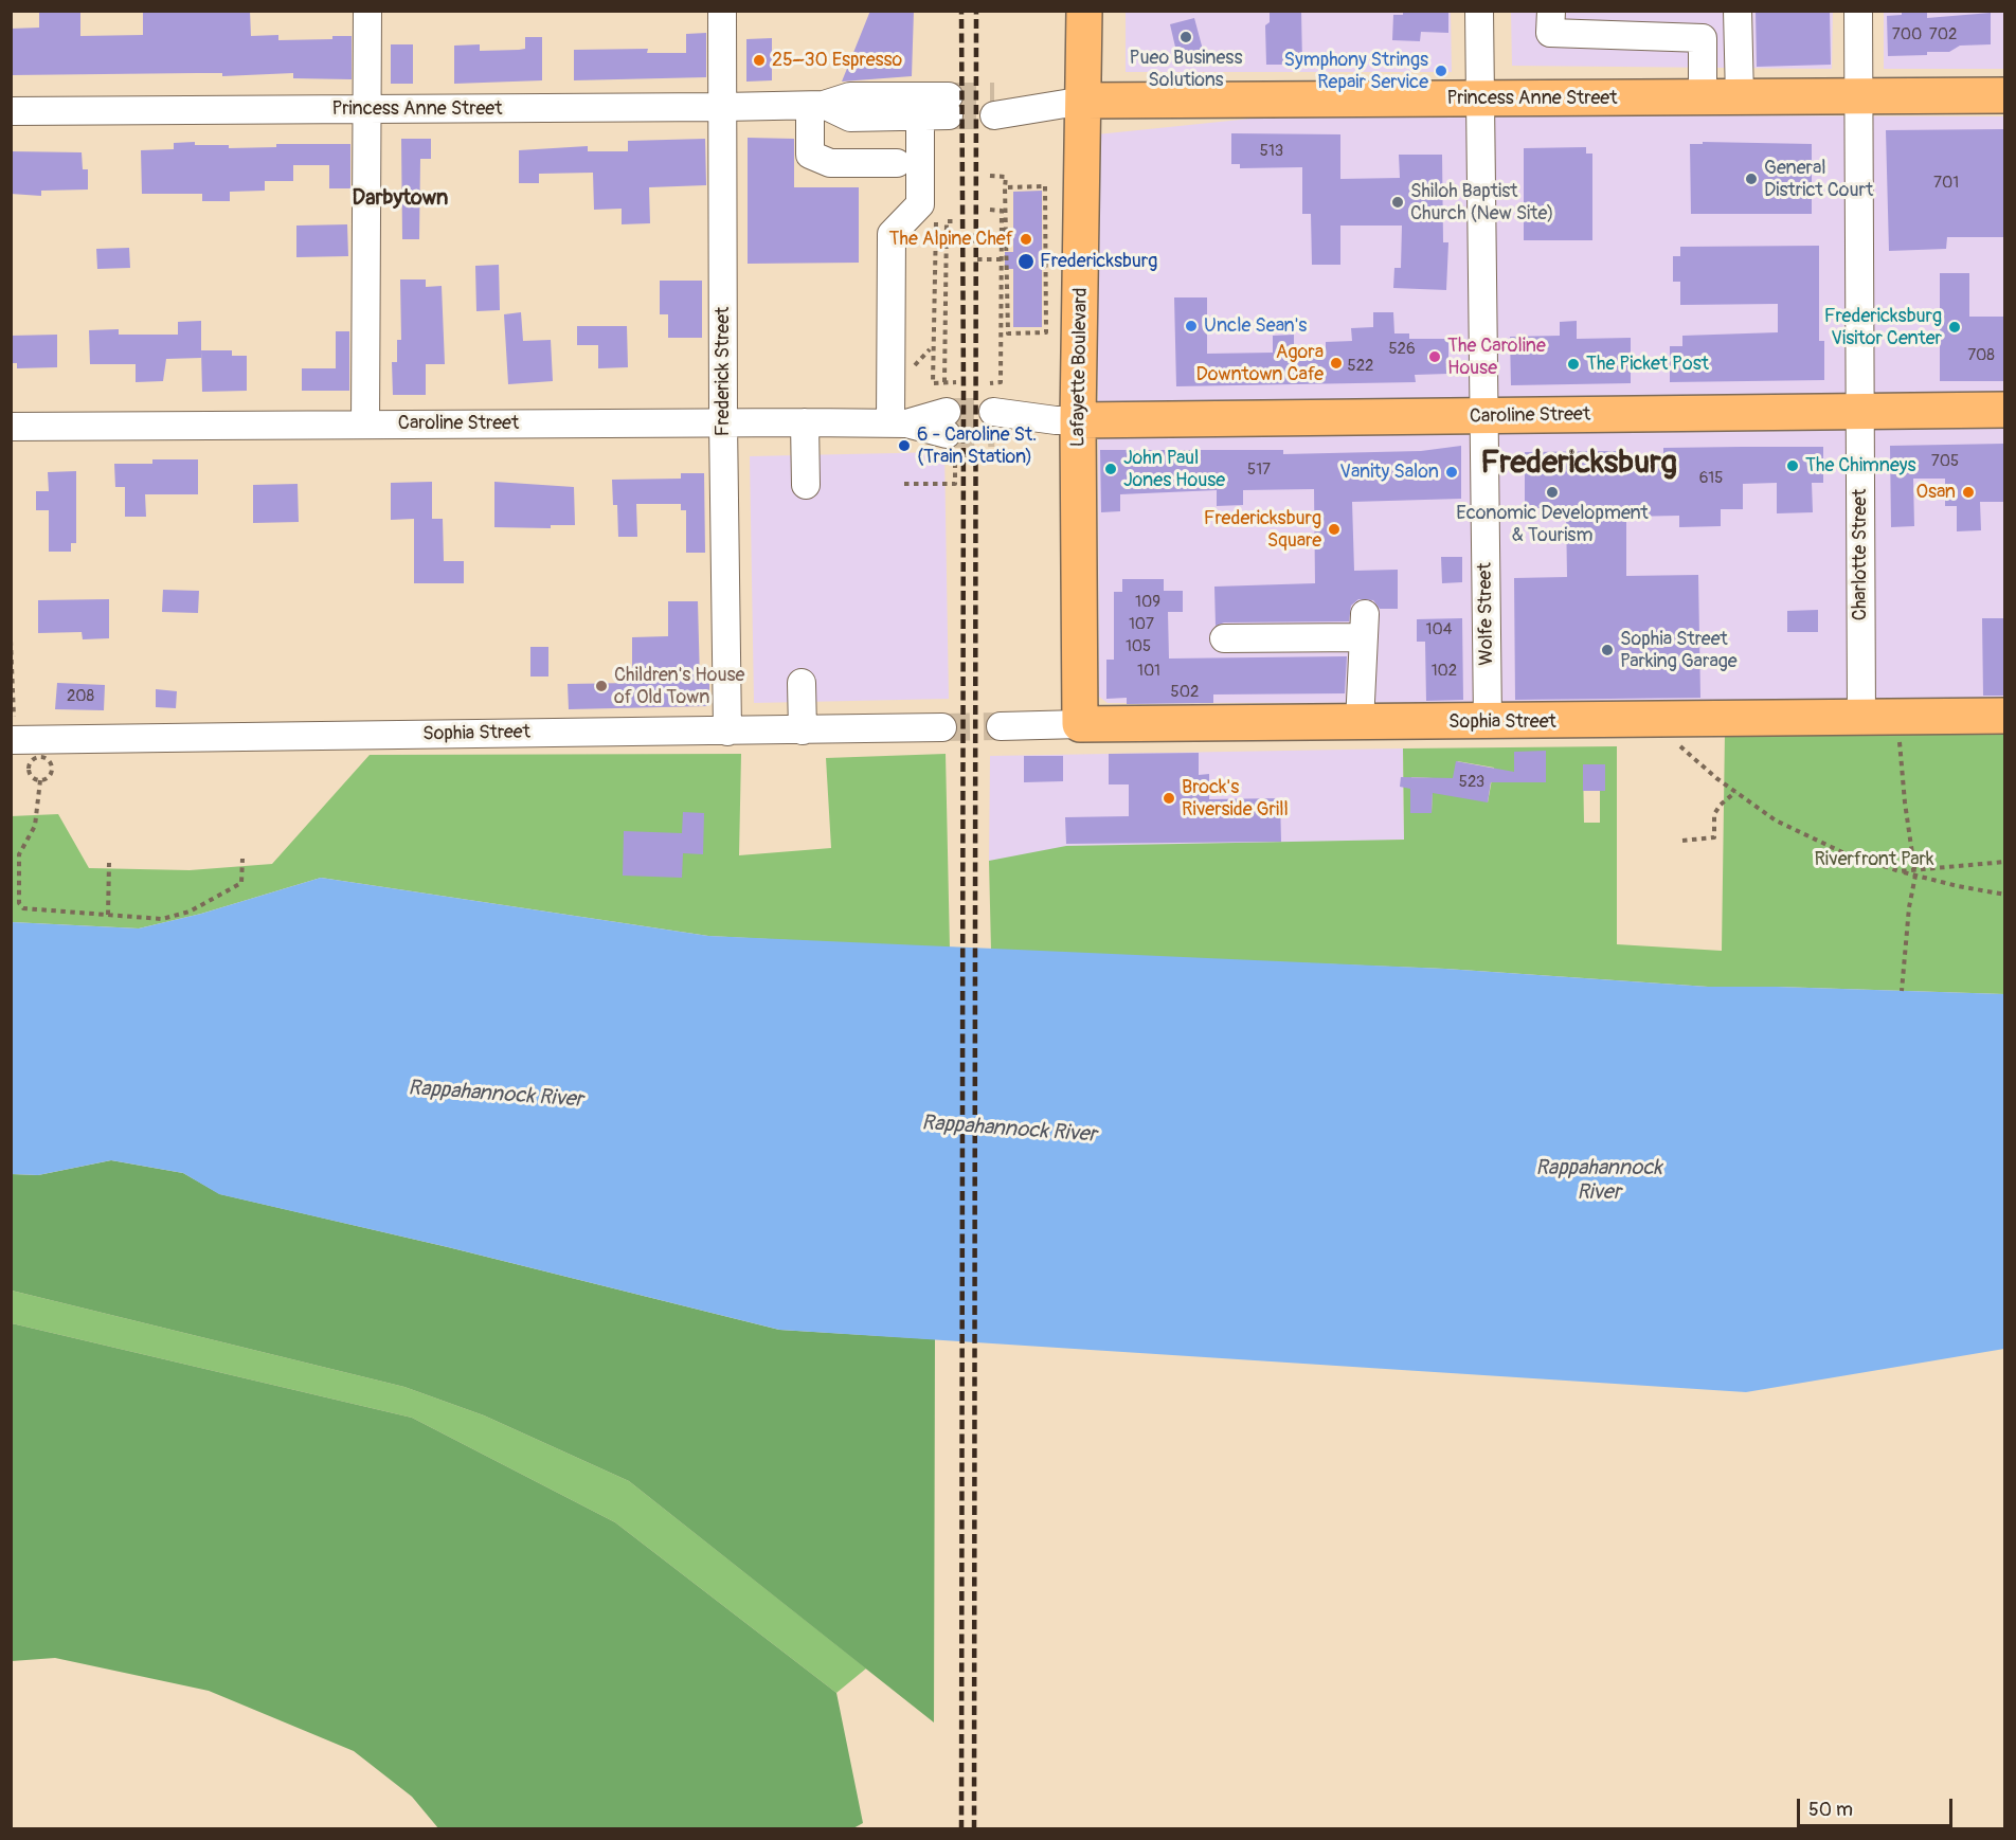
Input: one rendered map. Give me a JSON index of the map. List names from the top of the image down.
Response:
{
  "streets": {
    "main road": [
      "Princess Anne Street",
      "Lafayette Boulevard",
      "Caroline Street",
      "Sophia Street"
    ],
    "street": ["Frederick Street", "Charlotte Street", "Wolfe Street"]
  },
  "crossings": [
    ["Princess Anne Street", "Lafayette Boulevard"],
    ["Princess Anne Street", "Frederick Street"],
    ["Princess Anne Street", "Charlotte Street"],
    ["Princess Anne Street", "Wolfe Street"],
    ["Lafayette Boulevard", "Caroline Street"],
    ["Lafayette Boulevard", "Sophia Street"],
    ["Frederick Street", "Caroline Street"],
    ["Frederick Street", "Sophia Street"],
    ["Caroline Street", "Charlotte Street"],
    ["Caroline Street", "Wolfe Street"],
    ["Charlotte Street", "Sophia Street"],
    ["Wolfe Street", "Sophia Street"]
  ],
  "districts": ["Darbytown", "Fredericksburg"],
  "water": ["Rappahannock River"],
  "parks": ["Riverfront Park"],
  "places": [
    "Pueo Business Solutions",
    "25–30 Espresso",
    "Symphony Strings Repair Service",
    "General District Court",
    "Shiloh Baptist Church (New Site)",
    "The Alpine Chef",
    "Fredericksburg",
    "Uncle Sean's",
    "Fredericksburg Visitor Center",
    "The Caroline House",
    "Agora Downtown Cafe",
    "The Picket Post",
    "6 - Caroline St. (Train Station)",
    "The Chimneys",
    "John Paul Jones House",
    "Vanity Salon",
    "Economic Development & Tourism",
    "Osan",
    "Fredericksburg Square",
    "Sophia Street Parking Garage",
    "Children's House of Old Town",
    "Brock's Riverside Grill"
  ],
  "house_numbers": [
    "700",
    "702",
    "513",
    "701",
    "526",
    "708",
    "522",
    "705",
    "517",
    "615",
    "109",
    "107",
    "104",
    "105",
    "101",
    "102",
    "502",
    "208",
    "523"
  ],
  "scale_bar": "50 m"
}
